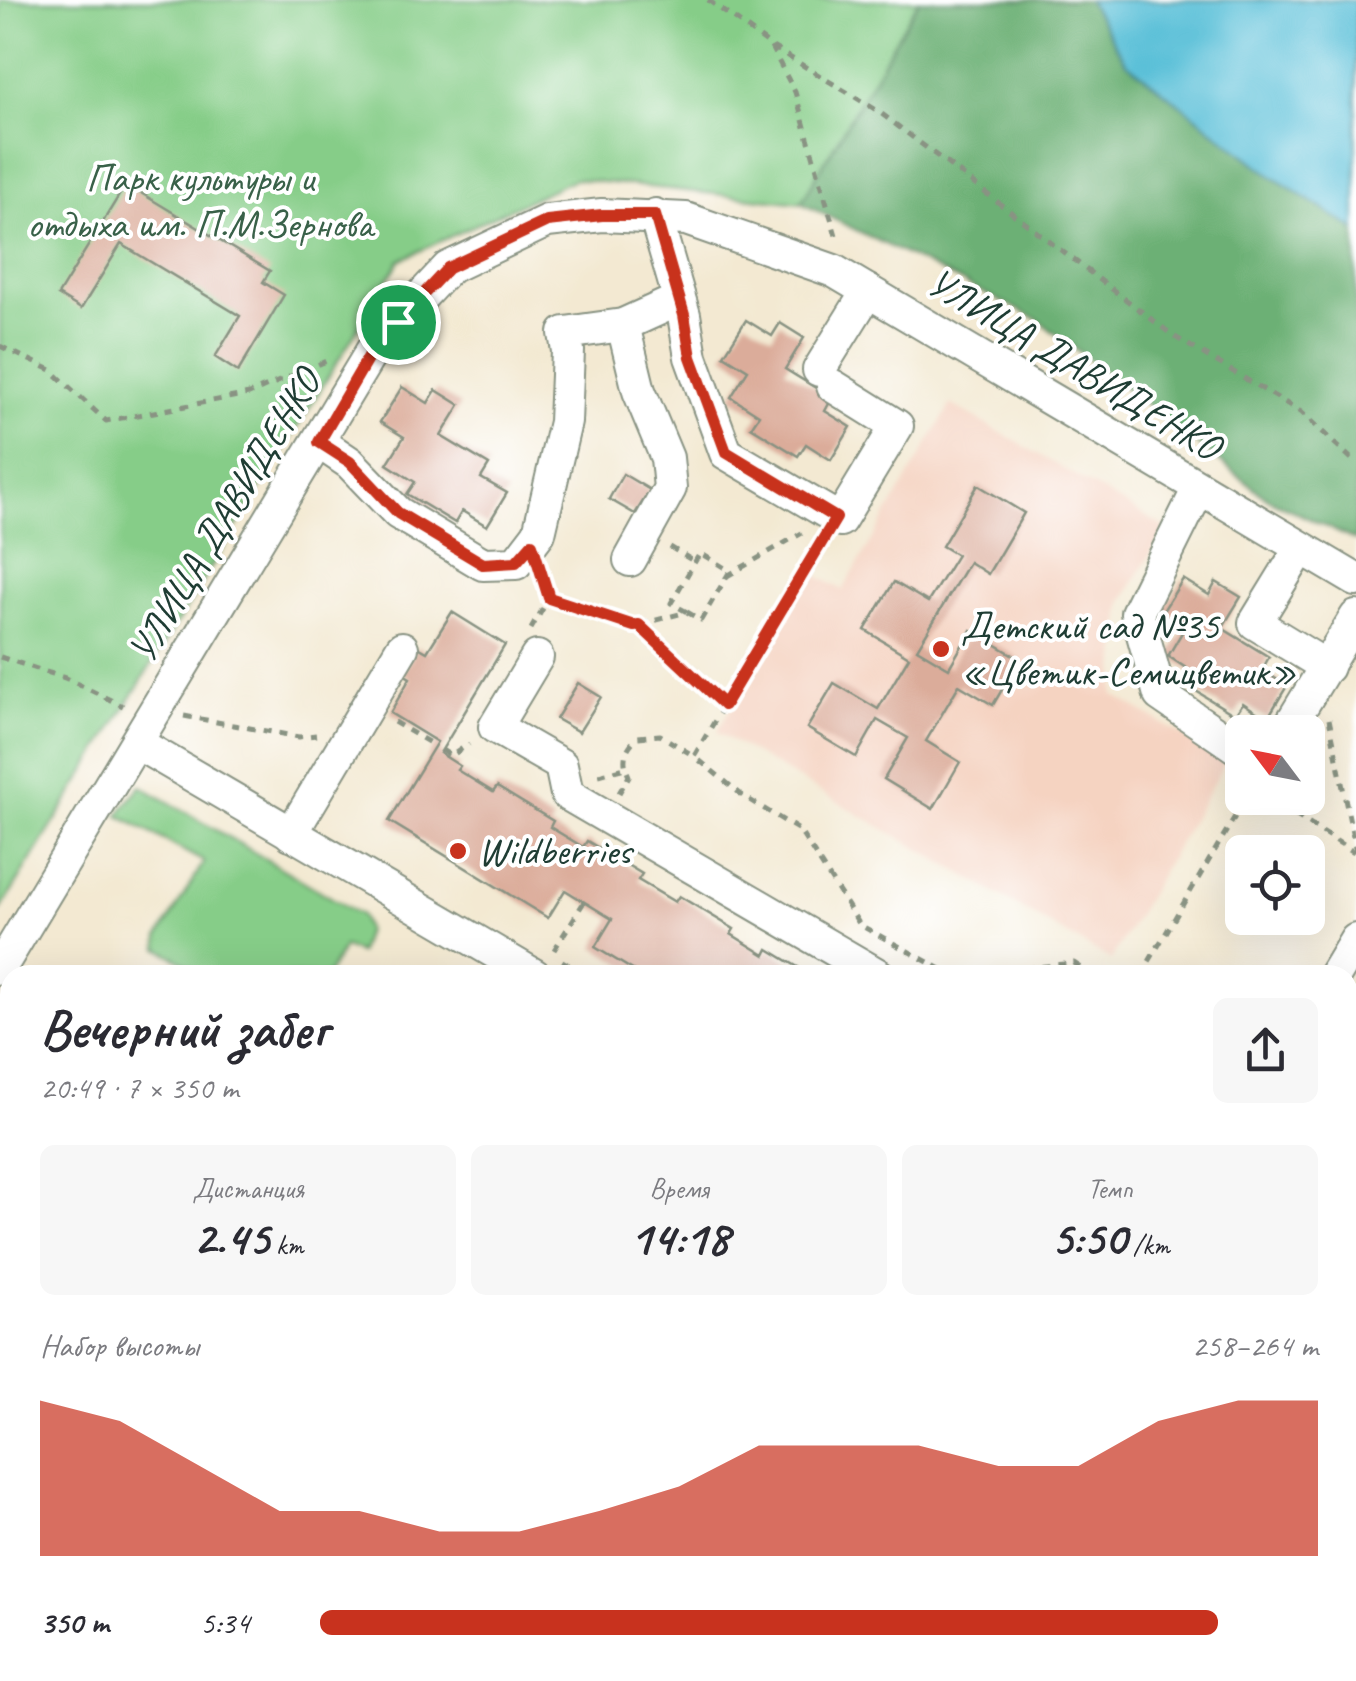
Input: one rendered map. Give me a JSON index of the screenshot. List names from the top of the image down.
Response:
{
  "streets": {
    "street": ["УЛИЦА ДАВИДЕНКО"]
  },
  "parks": ["Парк культуры и отдыха им. П.М.Зернова"],
  "places": ["Детский сад №35 «Цветик-Семицветик»", "Wildberries"],
  "north": "top left",
  "page": {
    "heading": ["Вечерний забег", "20:49 · 7 × 350 m"],
    "stats": [
      ["Дистанция", "2.45 km"],
      ["Время", "14:18"],
      ["Темп", "5:50 /km"]
    ],
    "chart": ["Набор высоты", "258–264 m"],
    "list": [
      {
        "name": "350 m",
        "note": "5:34"
      }
    ]
  }
}
